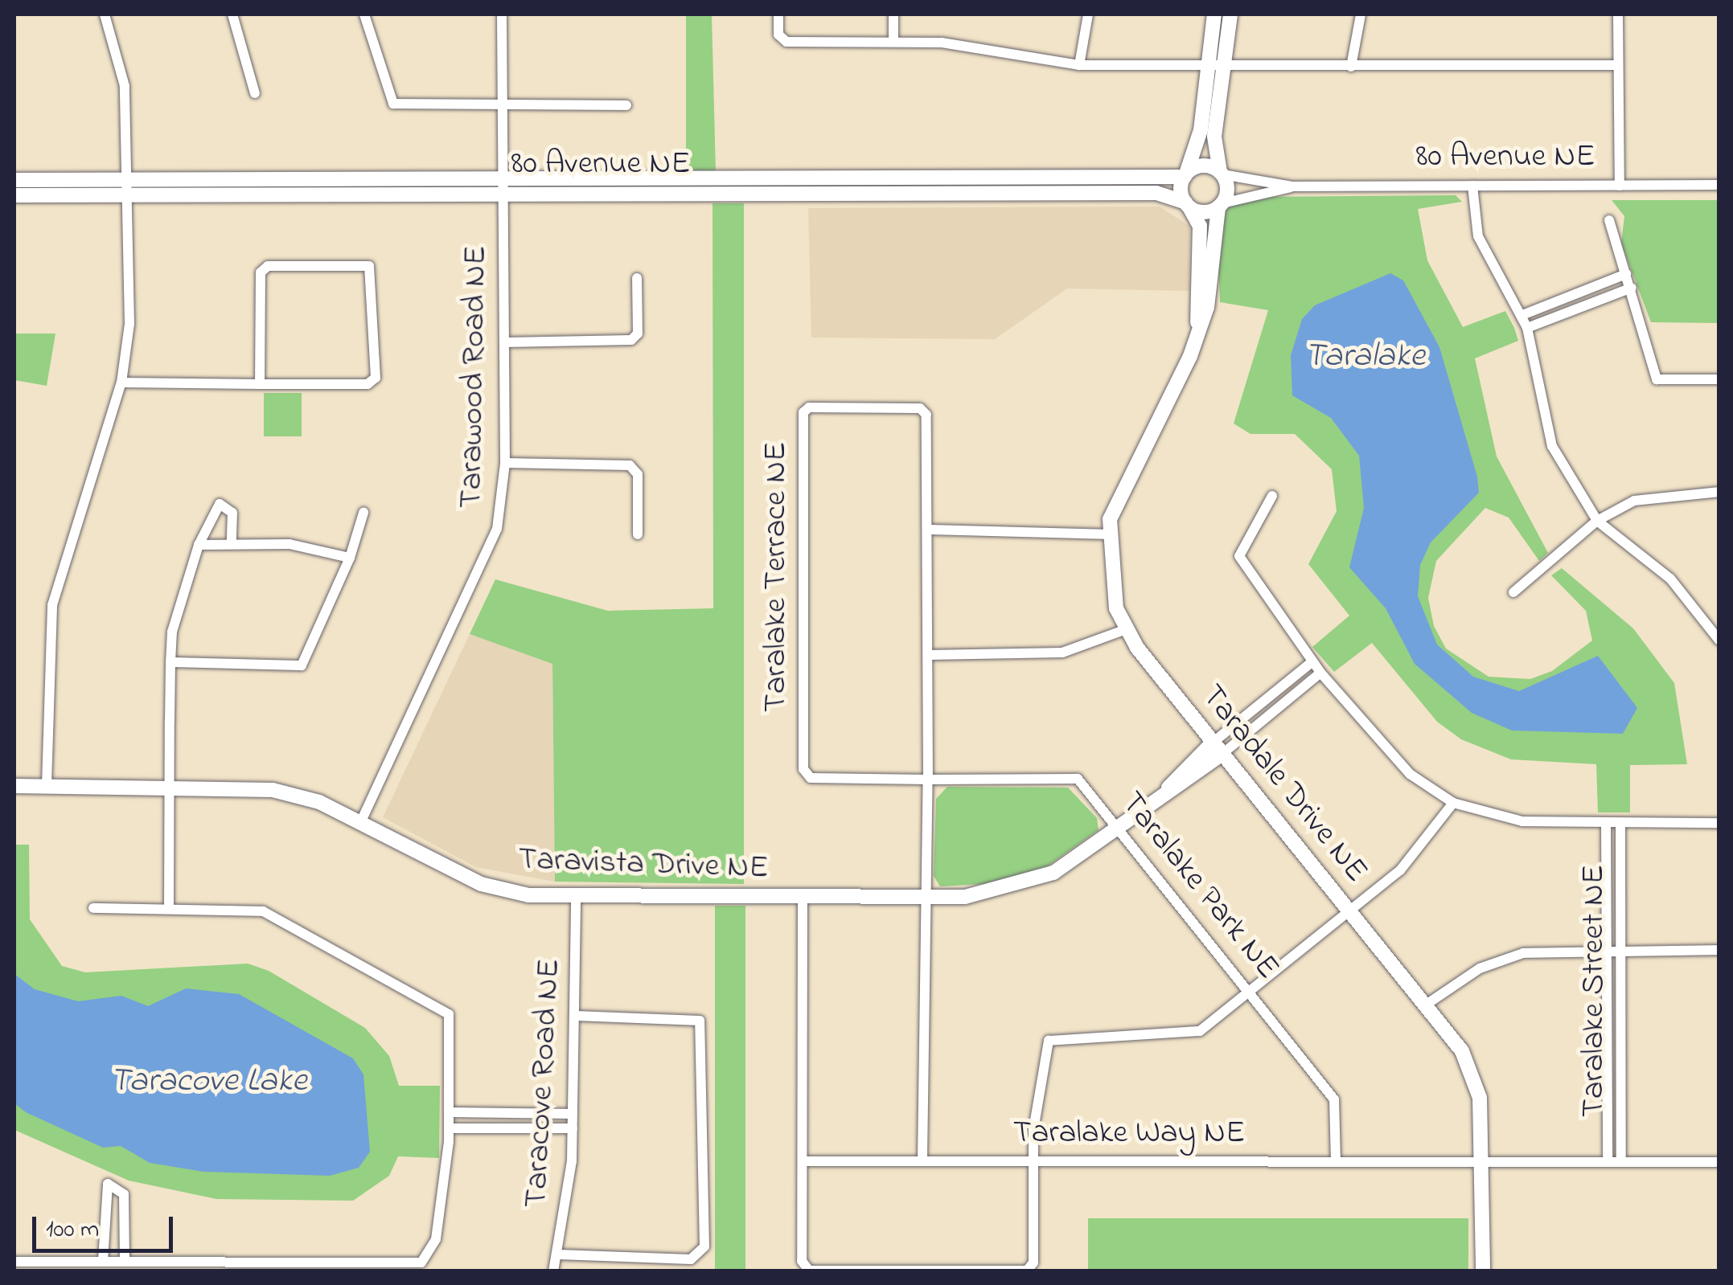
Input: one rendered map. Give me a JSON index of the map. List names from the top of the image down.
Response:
{
  "streets": {
    "street": [
      "80 Avenue NE",
      "Tarawood Road NE",
      "Taralake Terrace NE",
      "Taradale Drive NE",
      "Taravista Drive NE",
      "Taralake Park NE",
      "Taralake Street NE",
      "Taracove Road NE",
      "Taralake Way NE"
    ]
  },
  "crossings": [
    ["80 Avenue NE", "Tarawood Road NE"],
    ["80 Avenue NE", "Taradale Drive NE"],
    ["Tarawood Road NE", "Taravista Drive NE"],
    ["Taralake Terrace NE", "Taravista Drive NE"],
    ["Taralake Terrace NE", "Taralake Park NE"],
    ["Taralake Terrace NE", "Taralake Way NE"],
    ["Taradale Drive NE", "Taravista Drive NE"],
    ["Taradale Drive NE", "Taralake Way NE"],
    ["Taravista Drive NE", "Taralake Park NE"],
    ["Taravista Drive NE", "Taracove Road NE"],
    ["Taralake Park NE", "Taralake Way NE"],
    ["Taralake Street NE", "Taralake Way NE"]
  ],
  "water": ["Taralake", "Taracove Lake"],
  "scale_bar": "100 m"
}
